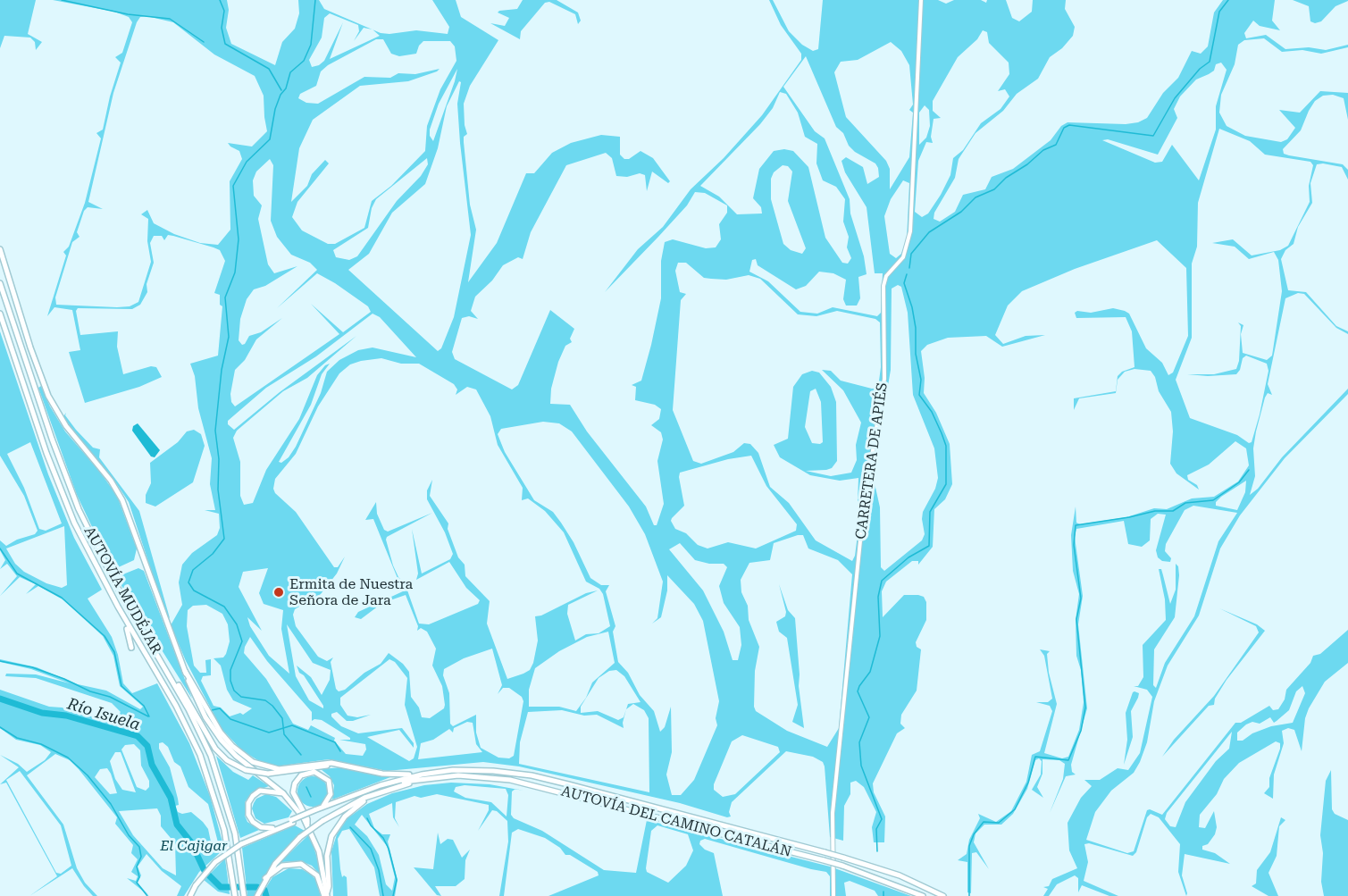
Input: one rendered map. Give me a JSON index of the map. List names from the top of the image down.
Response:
{
  "streets": {
    "highway": ["AUTOVÍA MUDÉJAR", "AUTOVÍA DEL CAMINO CATALÁN"],
    "street": ["CARRETERA DE APIÉS"]
  },
  "water": ["Río Isuela"],
  "parks": ["El Cajigar"],
  "places": ["Ermita de Nuestra Señora de Jara"]
}
